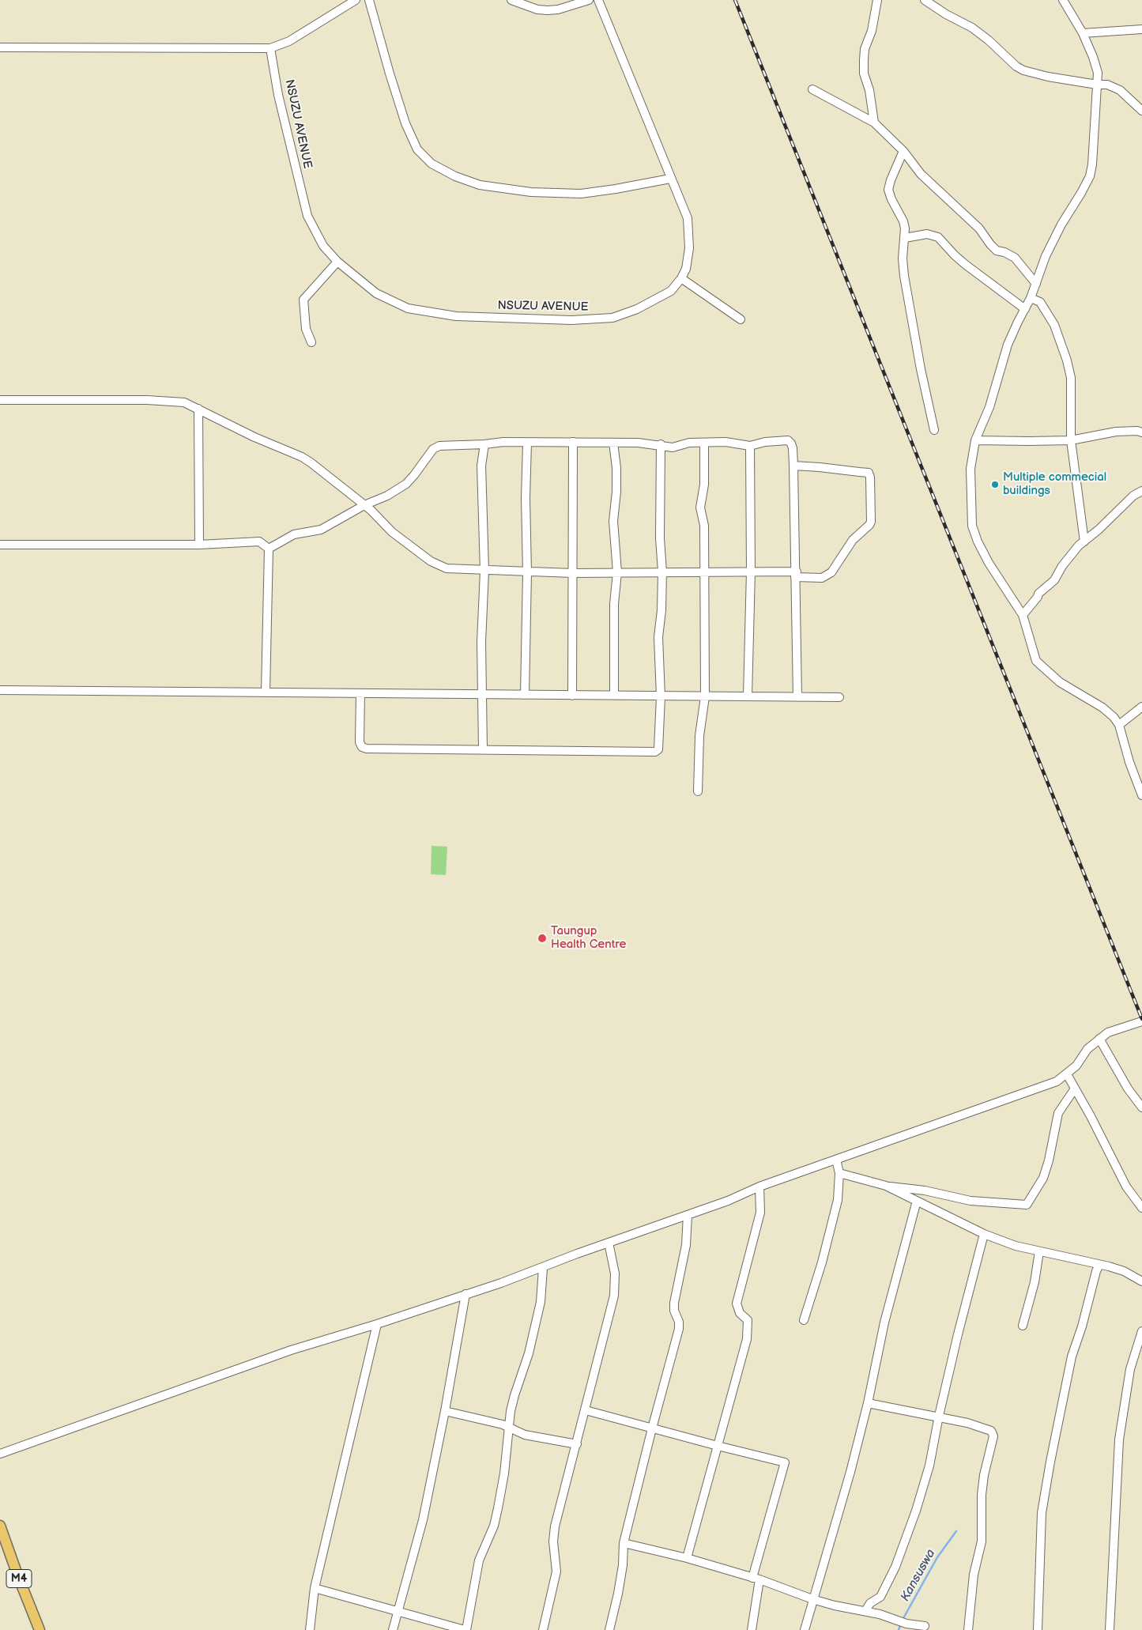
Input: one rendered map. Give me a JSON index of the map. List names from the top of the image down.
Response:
{
  "streets": {
    "main road": ["M4"],
    "street": ["NSUZU AVENUE"]
  },
  "water": ["Kansuswa"],
  "places": ["Multiple commecial buildings", "Taungup Health Centre"]
}
